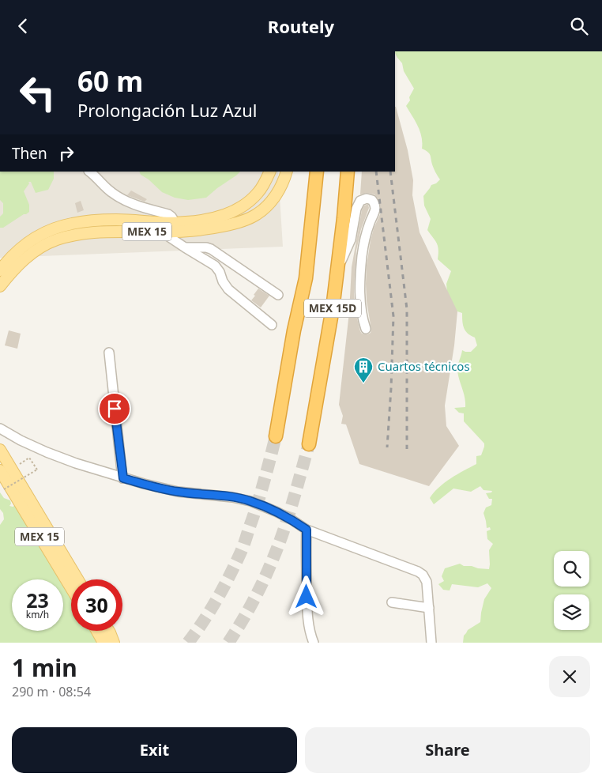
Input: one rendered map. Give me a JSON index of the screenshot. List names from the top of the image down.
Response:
{
  "streets": {
    "highway": ["MEX 15D"],
    "main road": ["MEX 15"]
  },
  "places": {
    "building": ["Cuartos técnicos"]
  },
  "page": {
    "header": "Routely",
    "turn": ["60 m", "Prolongación Luz Azul"],
    "then": "Then",
    "speed": "23 km/h",
    "limit": "30",
    "heading": ["1 min", "290 m · 08:54"],
    "buttons": ["Exit", "Share"]
  }
}
